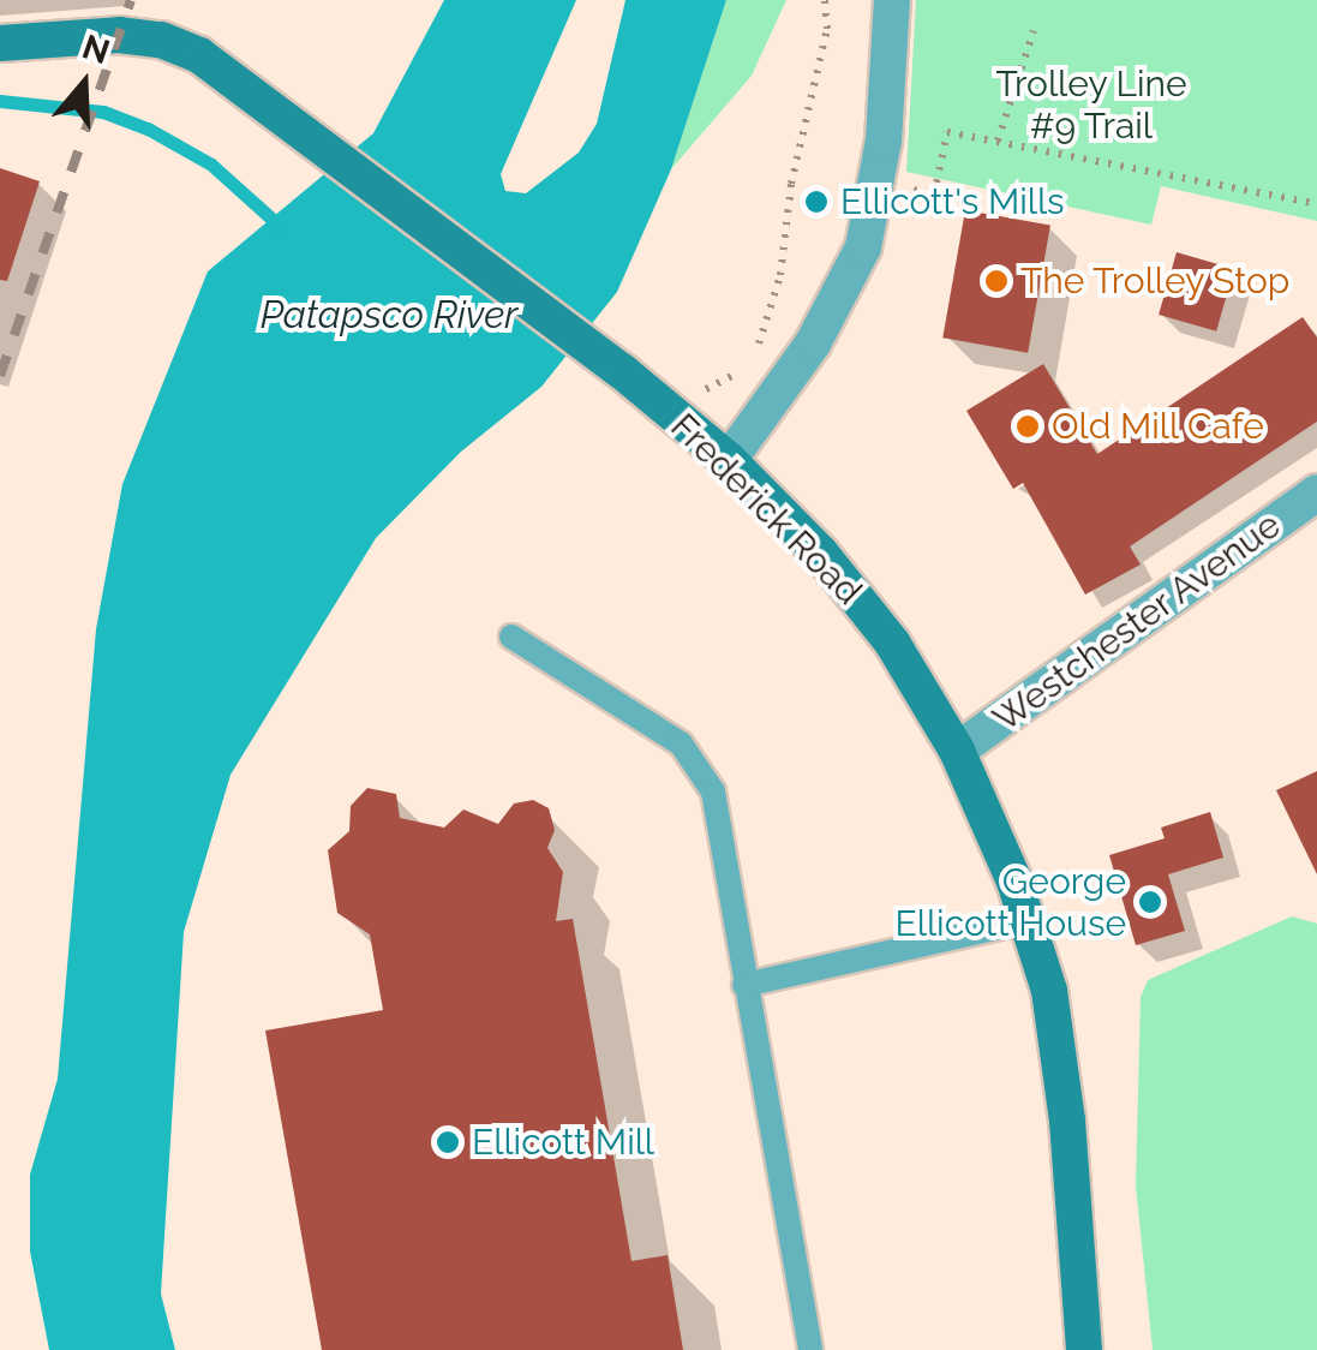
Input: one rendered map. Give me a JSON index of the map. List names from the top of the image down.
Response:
{
  "streets": {
    "main road": ["Frederick Road"],
    "street": ["Westchester Avenue"]
  },
  "crossings": [
    ["Frederick Road", "Westchester Avenue"]
  ],
  "water": ["Patapsco River"],
  "parks": ["Trolley Line #9 Trail"],
  "places": [
    "Ellicott's Mills",
    "The Trolley Stop",
    "Old Mill Cafe",
    "George Ellicott House",
    "Ellicott Mill"
  ],
  "north": "top"
}
